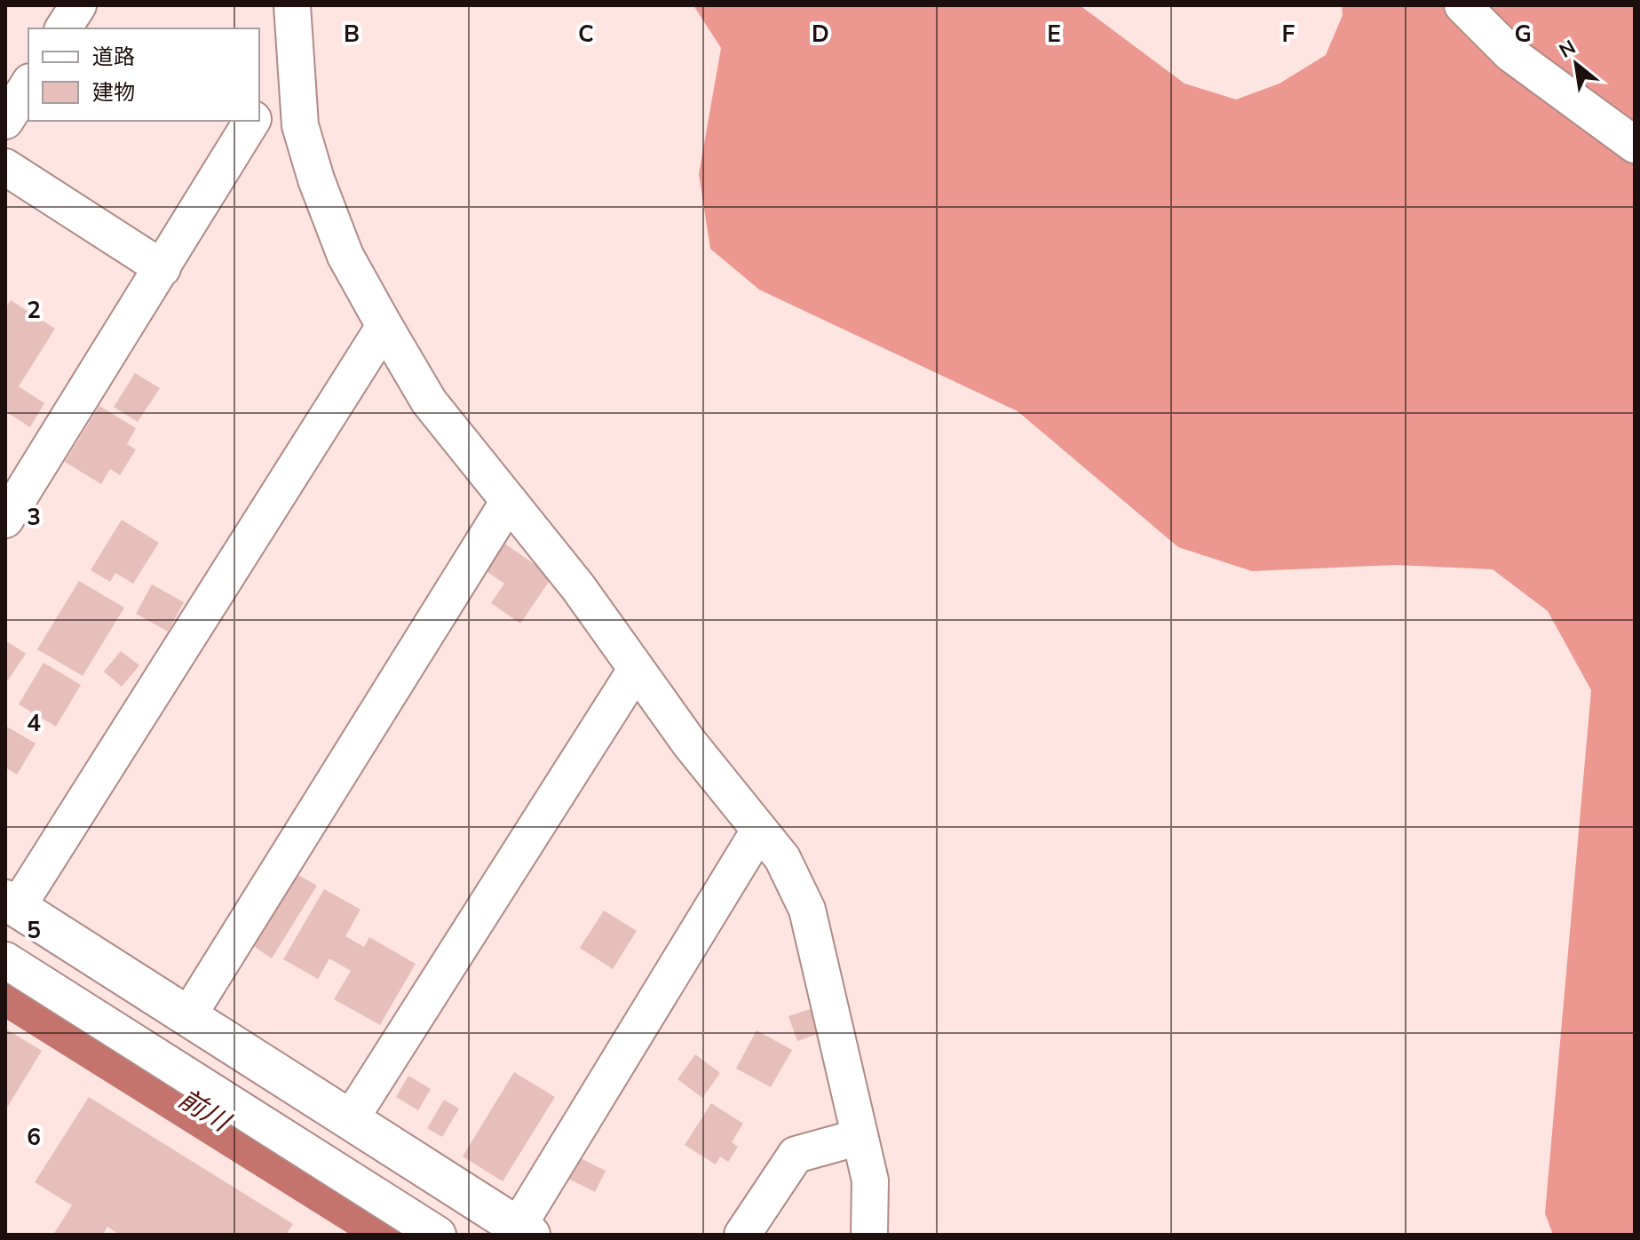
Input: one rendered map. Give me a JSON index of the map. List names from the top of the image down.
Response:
{
  "water": ["前川"],
  "legend": ["道路", "建物"],
  "north": "top left",
  "grid": {
    "columns": [
      "B",
      "C",
      "D",
      "E",
      "F",
      "G"
    ],
    "rows": [
      "2",
      "3",
      "4",
      "5",
      "6"
    ]
  }
}
